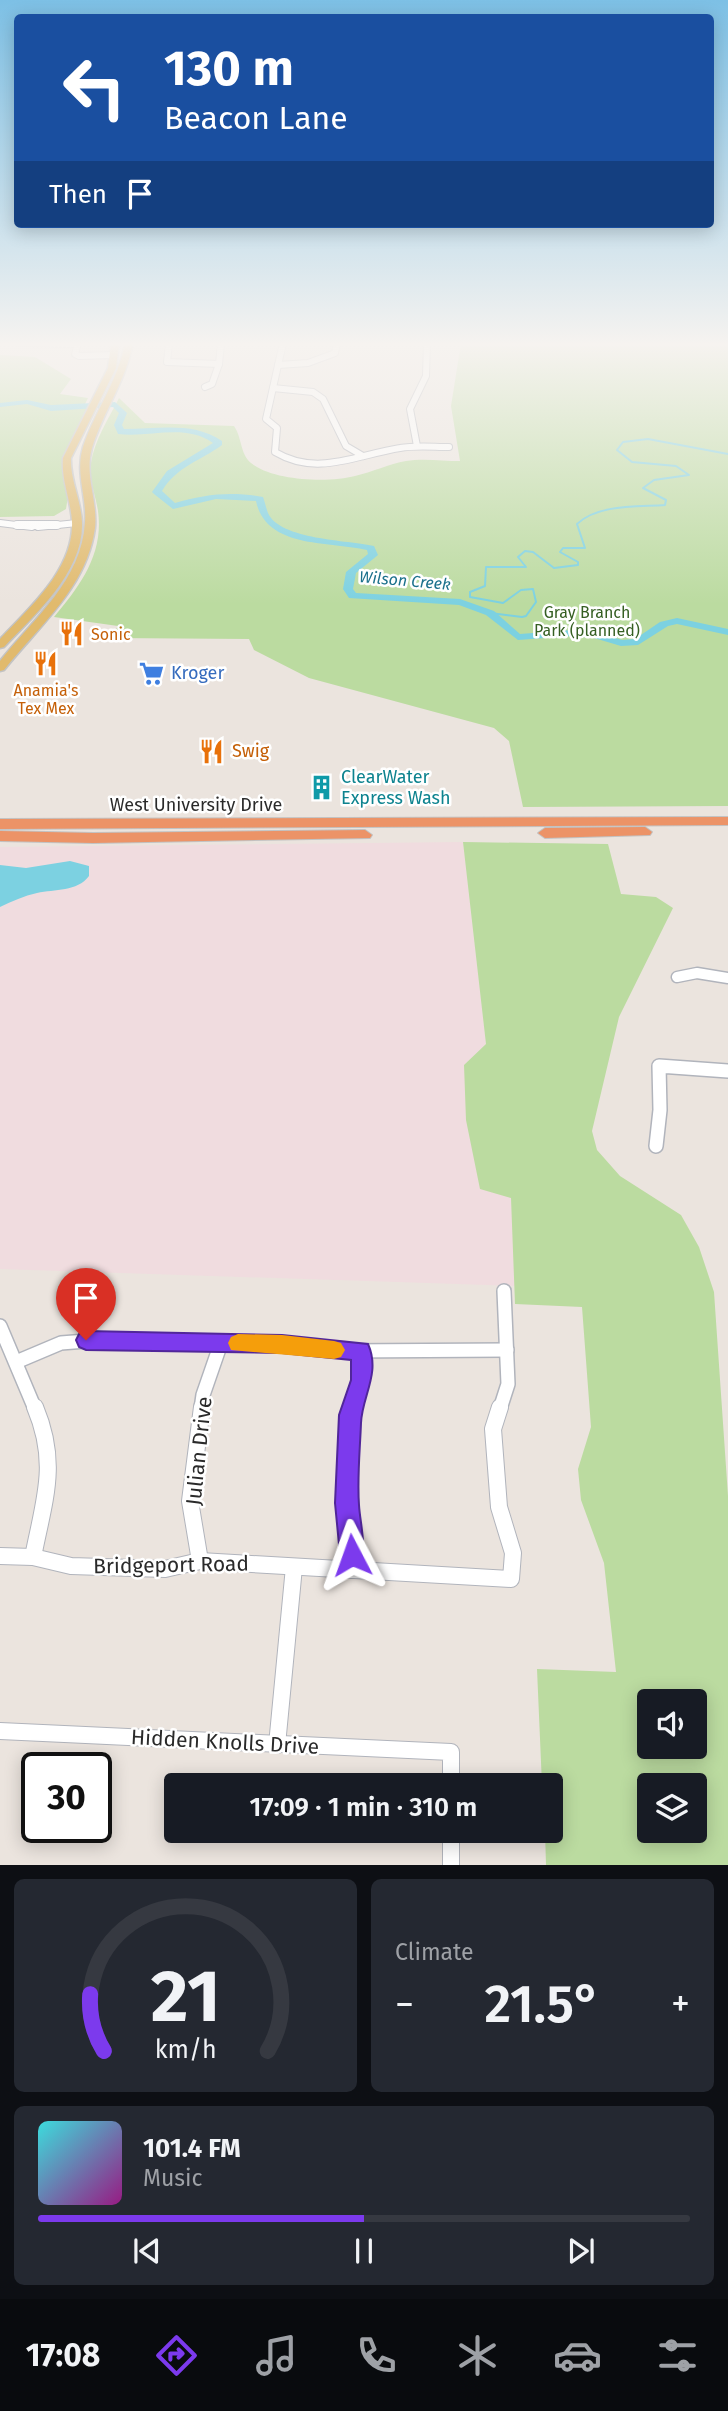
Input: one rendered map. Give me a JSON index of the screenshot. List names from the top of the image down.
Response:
{
  "streets": {
    "highway": ["West University Drive"],
    "street": ["Julian Drive", "Bridgeport Road", "Hidden Knolls Drive"]
  },
  "crossings": [
    ["Julian Drive", "Bridgeport Road"]
  ],
  "water": ["Wilson Creek"],
  "parks": ["Gray Branch Park (planned)"],
  "places": {
    "restaurant": ["Sonic", "Anamia's Tex Mex", "Swig"],
    "supermarket": ["Kroger"],
    "building": ["ClearWater Express Wash"]
  },
  "page": {
    "turn": ["130 m", "Beacon Lane"],
    "then": "Then",
    "limit": "30",
    "trip": "17:09 · 1 min · 310 m",
    "tile": "Climate",
    "heat": ["−", "21.5°", "+"],
    "song": ["101.4 FM", "Music"],
    "tabs": "17:08",
    "gauge": ["21", "km/h"]
  }
}
